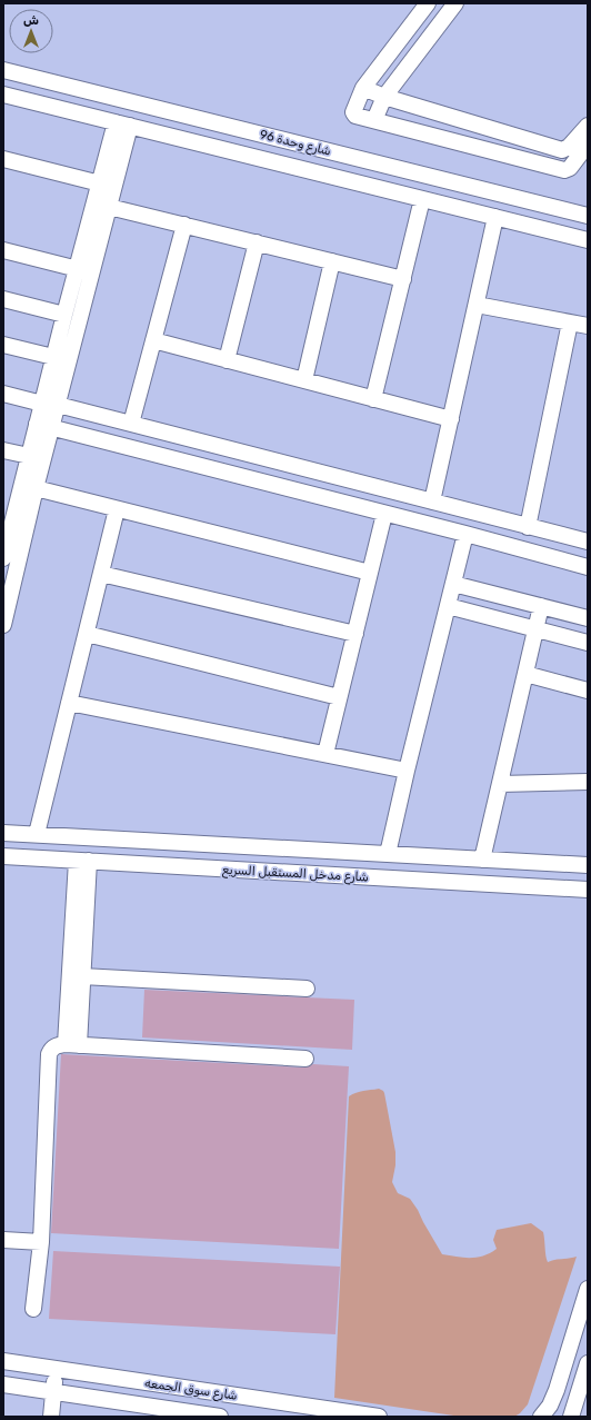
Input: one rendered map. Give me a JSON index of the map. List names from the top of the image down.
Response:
{
  "streets": {
    "street": ["شارع وحدة 96", "شارع مدخل المستقبل السريع", "شارع سوق الجمعه"]
  },
  "north": "top"
}
